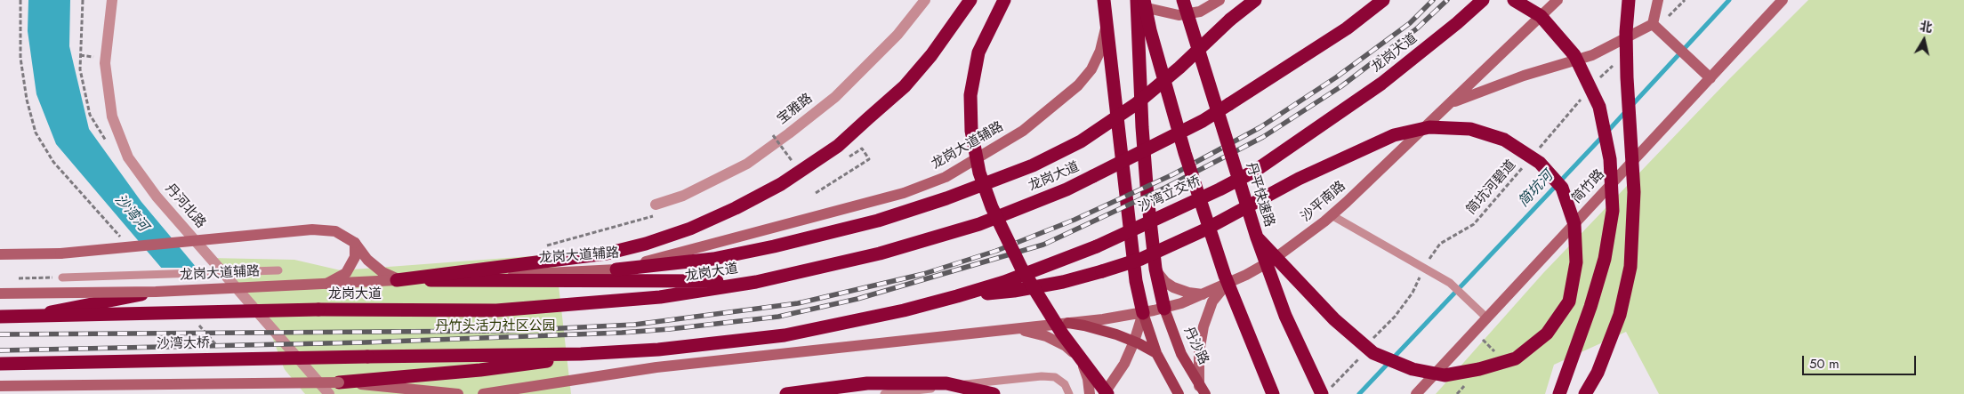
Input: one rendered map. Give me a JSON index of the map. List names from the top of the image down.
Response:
{
  "streets": {
    "highway": [
      "龙岗大道",
      "沙湾立交桥",
      "丹平快速路",
      "沙湾大桥"
    ],
    "main road": [
      "龙岗大道辅路",
      "简竹路",
      "沙平南路",
      "丹沙路"
    ],
    "street": ["宝雅路", "丹河北路"],
    "path": ["简坑河碧道"]
  },
  "crossings": [
    ["龙岗大道", "沙湾立交桥"],
    ["沙平南路", "丹沙路"]
  ],
  "water": ["简坑河", "沙湾河"],
  "parks": ["丹竹头活力社区公园"],
  "scale_bar": "50 m",
  "north": "top"
}
